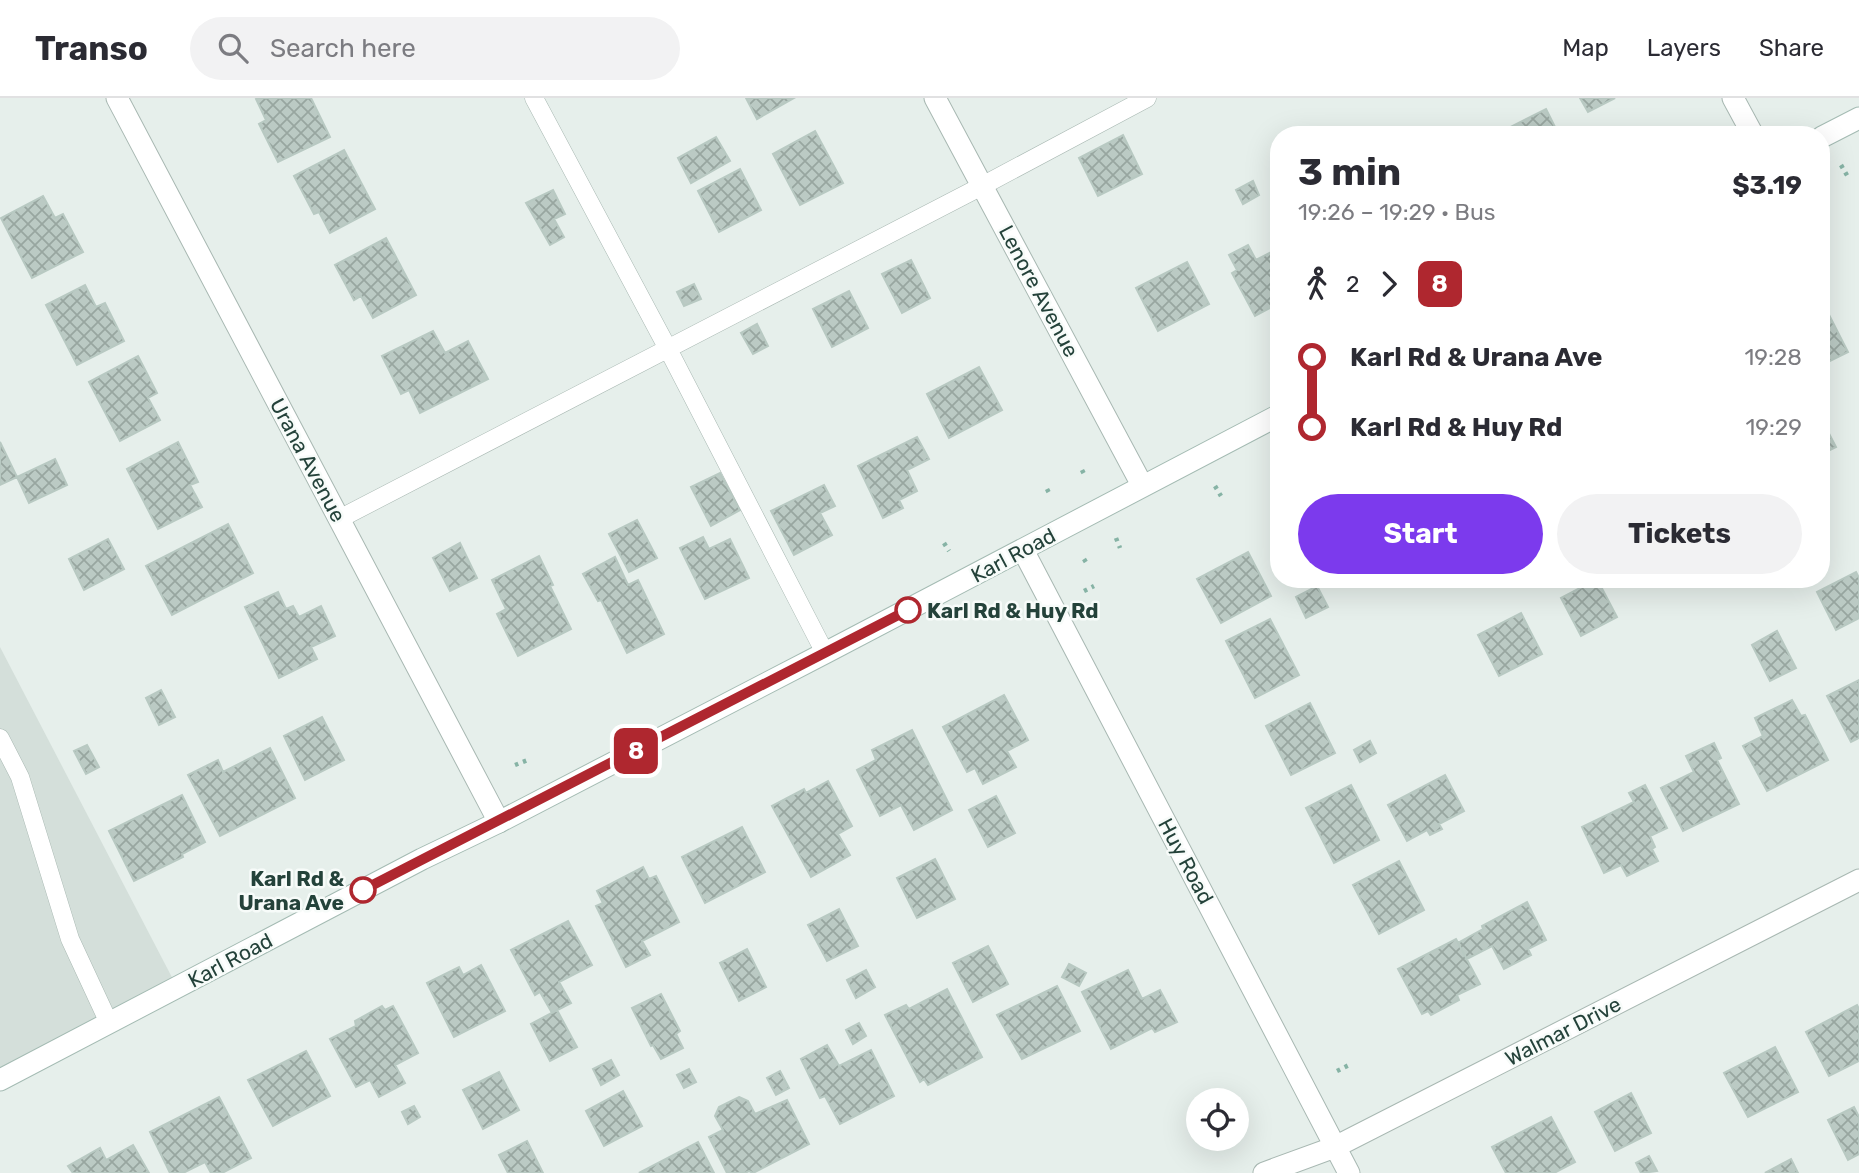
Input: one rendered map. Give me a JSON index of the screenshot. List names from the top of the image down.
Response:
{
  "streets": {
    "street": [
      "Lenore Avenue",
      "Urana Avenue",
      "Karl Road",
      "Huy Road",
      "Walmar Drive"
    ]
  },
  "crossings": [
    ["Lenore Avenue", "Karl Road"],
    ["Urana Avenue", "Karl Road"],
    ["Karl Road", "Huy Road"],
    ["Huy Road", "Walmar Drive"]
  ],
  "places": ["Karl Rd & Huy Rd", "Karl Rd & Urana Ave"],
  "lines": ["bus line 8"],
  "page": {
    "header": "Transo",
    "search": "Search here",
    "nav": ["Map", "Layers", "Share"],
    "on_map": "8",
    "heading": ["3 min", "19:26 – 19:29 · Bus", "$3.19"],
    "legs": ["2", "8"],
    "list": [
      {
        "name": "Karl Rd & Urana Ave",
        "value": "19:28"
      },
      {
        "name": "Karl Rd & Huy Rd",
        "value": "19:29"
      }
    ],
    "buttons": ["Start", "Tickets"]
  }
}
